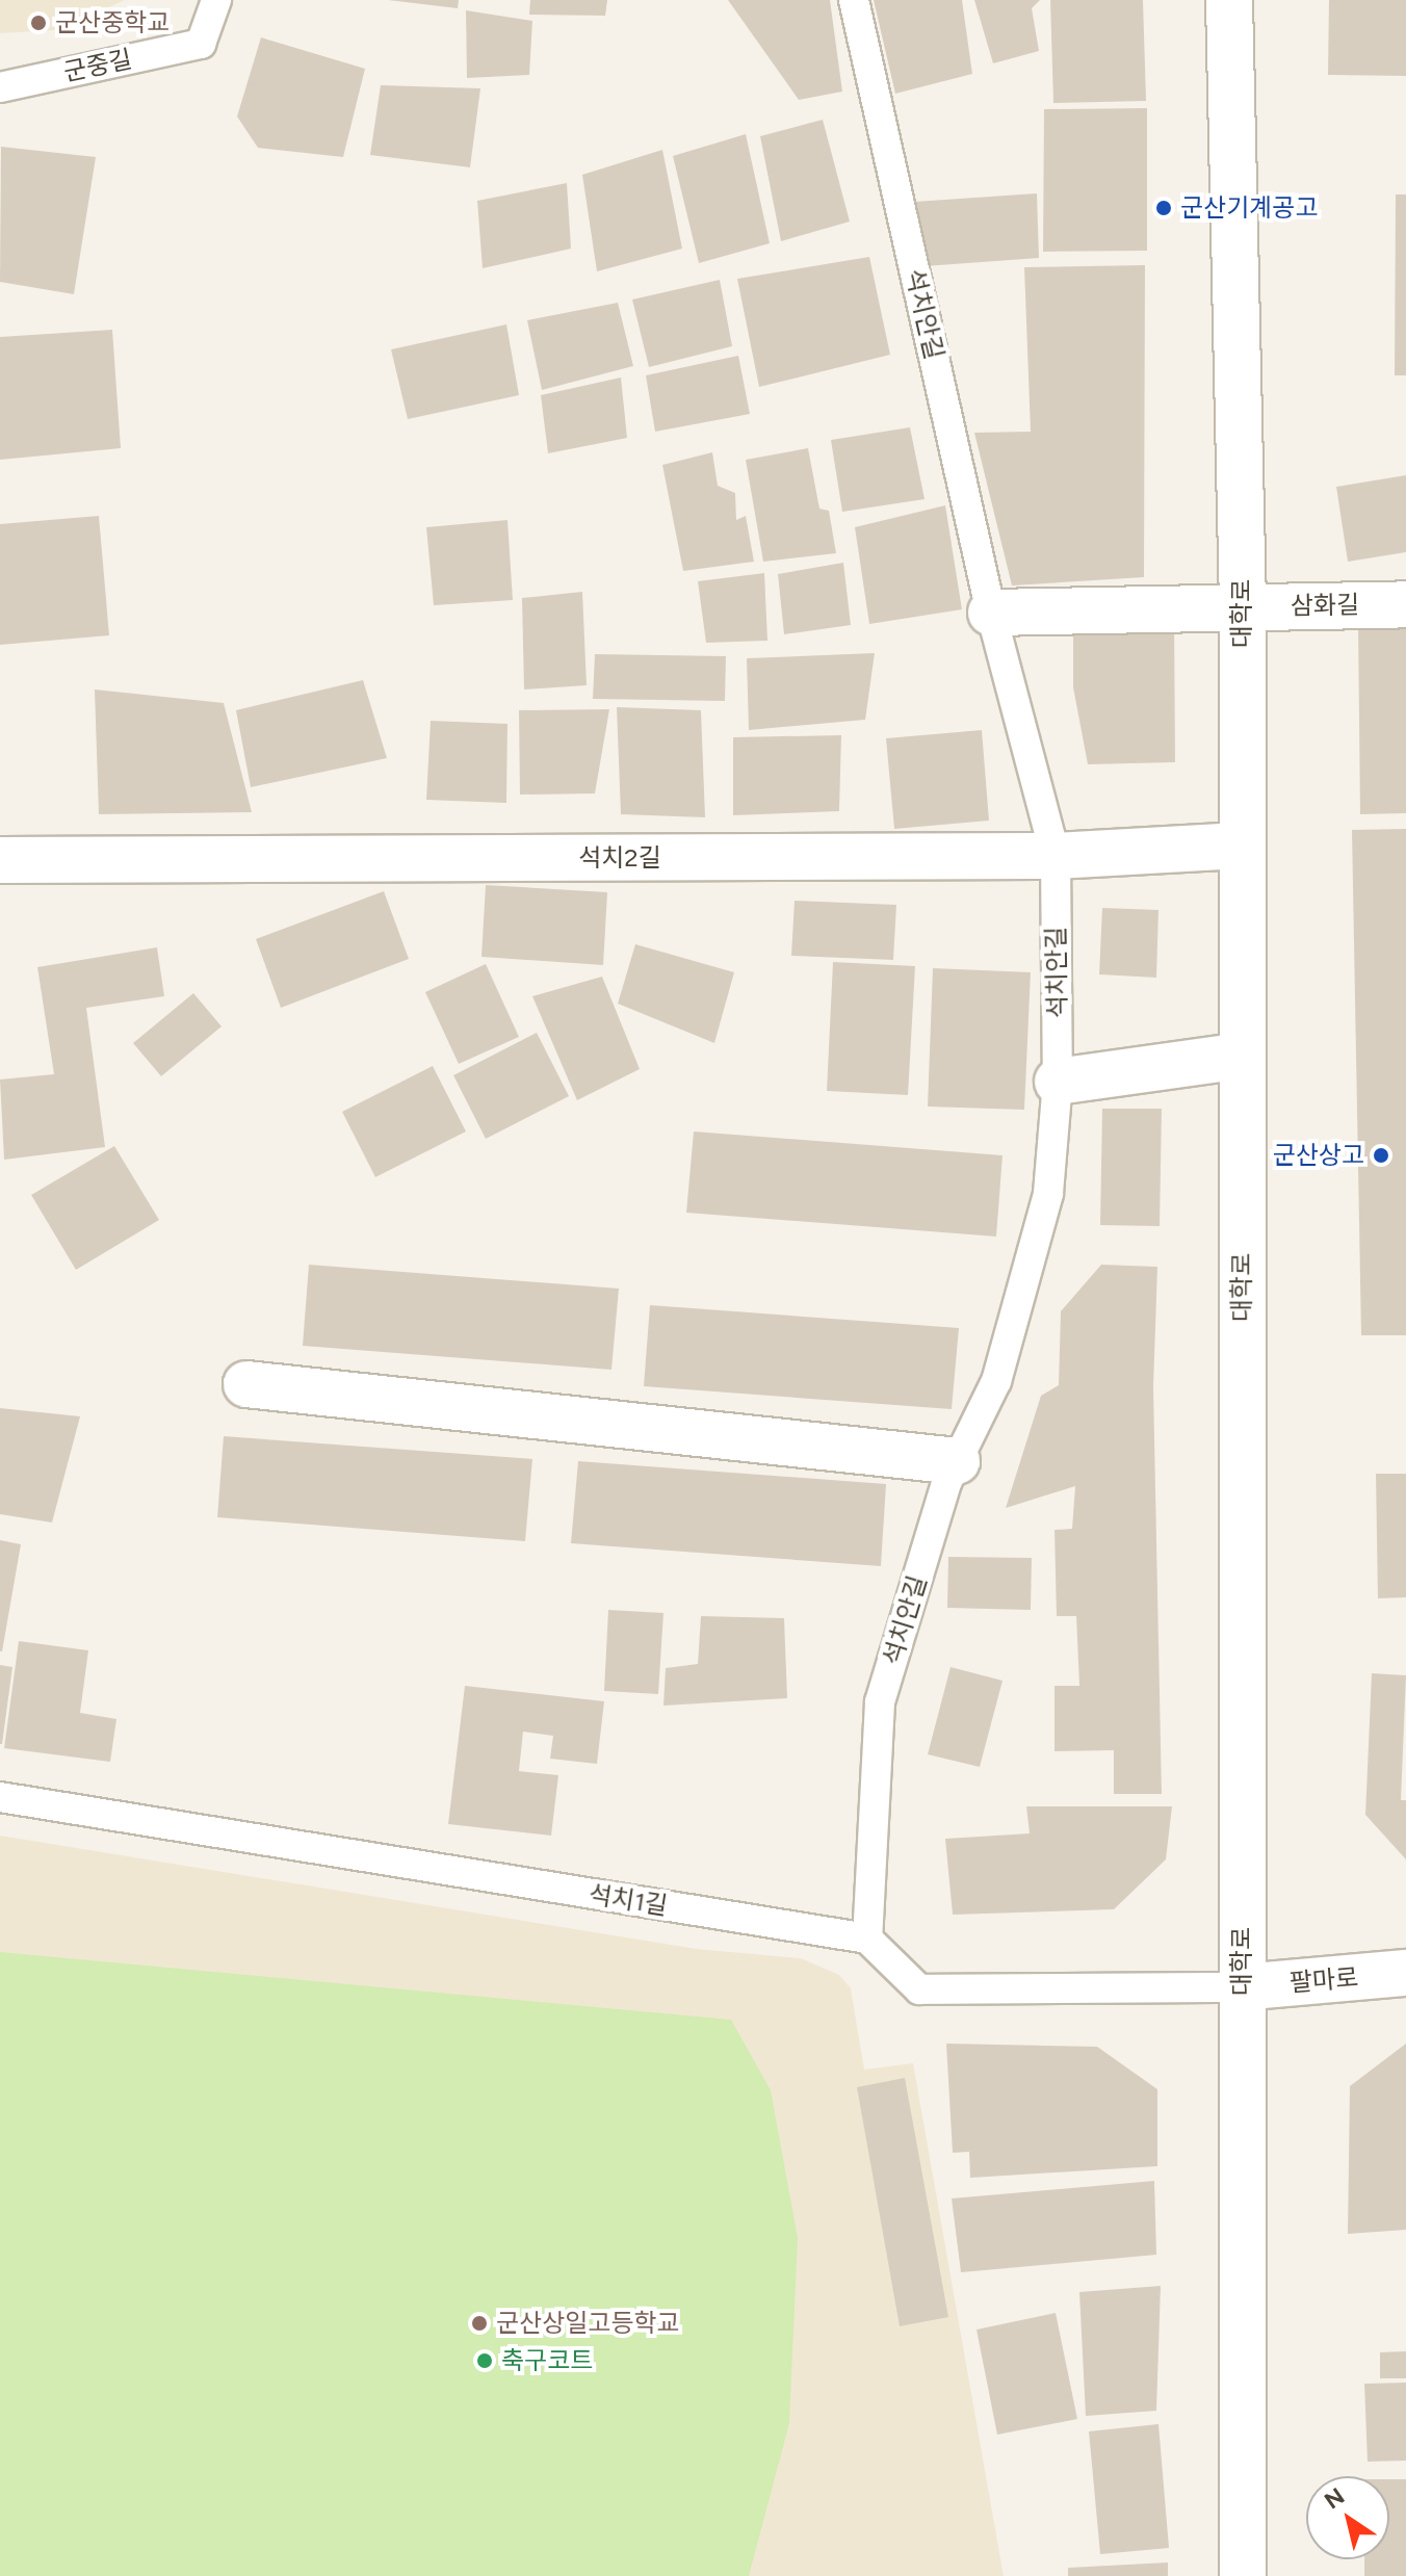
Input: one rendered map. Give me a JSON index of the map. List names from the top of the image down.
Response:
{
  "streets": {
    "street": [
      "삼화길",
      "대학로",
      "석치2길",
      "팔마로"
    ],
    "lane": ["군중길", "석치안길", "석치1길"]
  },
  "crossings": [
    ["석치안길", "삼화길"],
    ["석치안길", "석치2길"],
    ["석치안길", "석치1길"],
    ["삼화길", "대학로"],
    ["대학로", "석치2길"],
    ["대학로", "팔마로"]
  ],
  "places": [
    "군산중학교",
    "군산기계공고",
    "군산상고",
    "군산상일고등학교",
    "축구코트"
  ],
  "north": "top left"
}
